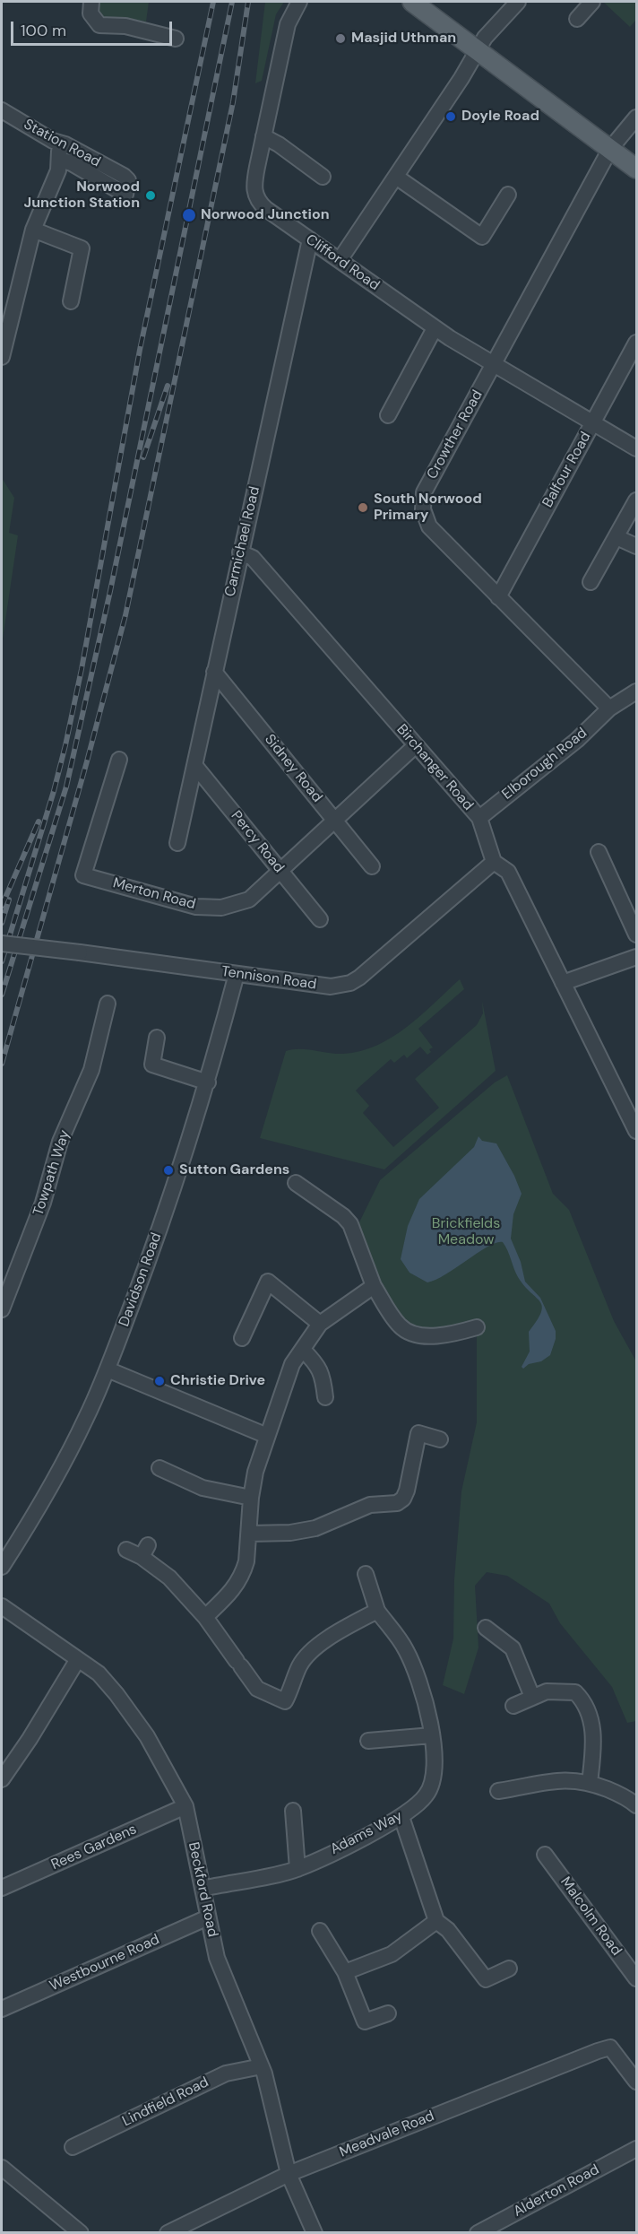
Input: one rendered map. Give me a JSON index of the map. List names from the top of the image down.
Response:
{
  "streets": {
    "street": [
      "Station Road",
      "Clifford Road",
      "Crowther Road",
      "Balfour Road",
      "Carmichael Road",
      "Elborough Road",
      "Birchanger Road",
      "Sidney Road",
      "Percy Road",
      "Merton Road",
      "Tennison Road",
      "Towpath Way",
      "Davidson Road",
      "Adams Way",
      "Rees Gardens",
      "Beckford Road",
      "Malcolm Road",
      "Westbourne Road",
      "Lindfield Road",
      "Meadvale Road",
      "Alderton Road"
    ]
  },
  "crossings": [
    ["Clifford Road", "Crowther Road"],
    ["Clifford Road", "Balfour Road"],
    ["Clifford Road", "Carmichael Road"],
    ["Crowther Road", "Balfour Road"],
    ["Crowther Road", "Elborough Road"],
    ["Carmichael Road", "Birchanger Road"],
    ["Carmichael Road", "Sidney Road"],
    ["Carmichael Road", "Percy Road"],
    ["Elborough Road", "Birchanger Road"],
    ["Birchanger Road", "Merton Road"],
    ["Birchanger Road", "Tennison Road"],
    ["Sidney Road", "Merton Road"],
    ["Percy Road", "Merton Road"],
    ["Tennison Road", "Davidson Road"],
    ["Adams Way", "Beckford Road"],
    ["Rees Gardens", "Beckford Road"],
    ["Beckford Road", "Westbourne Road"],
    ["Beckford Road", "Lindfield Road"],
    ["Beckford Road", "Meadvale Road"]
  ],
  "parks": ["Brickfields Meadow"],
  "places": [
    "Masjid Uthman",
    "Doyle Road",
    "Norwood Junction Station",
    "Norwood Junction",
    "South Norwood Primary",
    "Sutton Gardens",
    "Christie Drive"
  ],
  "scale_bar": "100 m"
}
